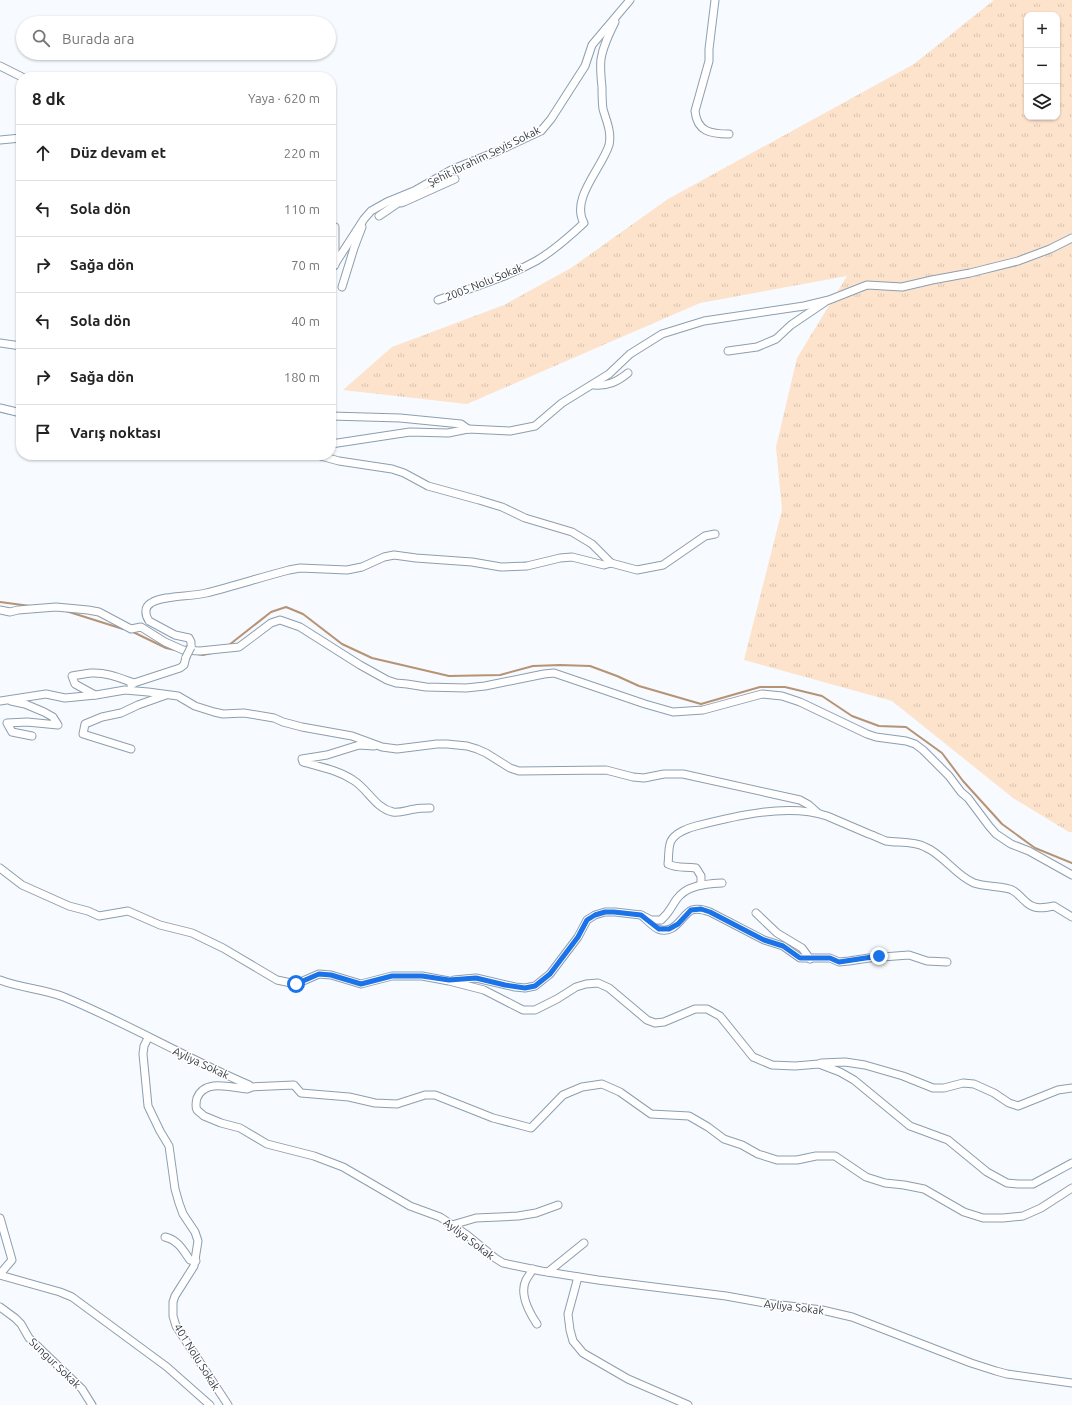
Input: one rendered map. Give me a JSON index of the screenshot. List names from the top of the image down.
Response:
{
  "streets": {
    "street": [
      "Şehit İbrahim Seyis Sokak",
      "2005 Nolu Sokak",
      "Ayliya Sokak",
      "401 Nolu Sokak",
      "Sungur Sokak"
    ]
  },
  "crossings": [
    ["Şehit İbrahim Seyis Sokak", "2005 Nolu Sokak"],
    ["Ayliya Sokak", "401 Nolu Sokak"]
  ],
  "page": {
    "map_buttons": ["+", "−"],
    "search": "Burada ara",
    "heading": ["8 dk", "Yaya · 620 m"],
    "list": [
      ["Düz devam et", "220 m"],
      ["Sola dön", "110 m"],
      ["Sağa dön", "70 m"],
      ["Sola dön", "40 m"],
      ["Sağa dön", "180 m"],
      "Varış noktası"
    ]
  }
}
